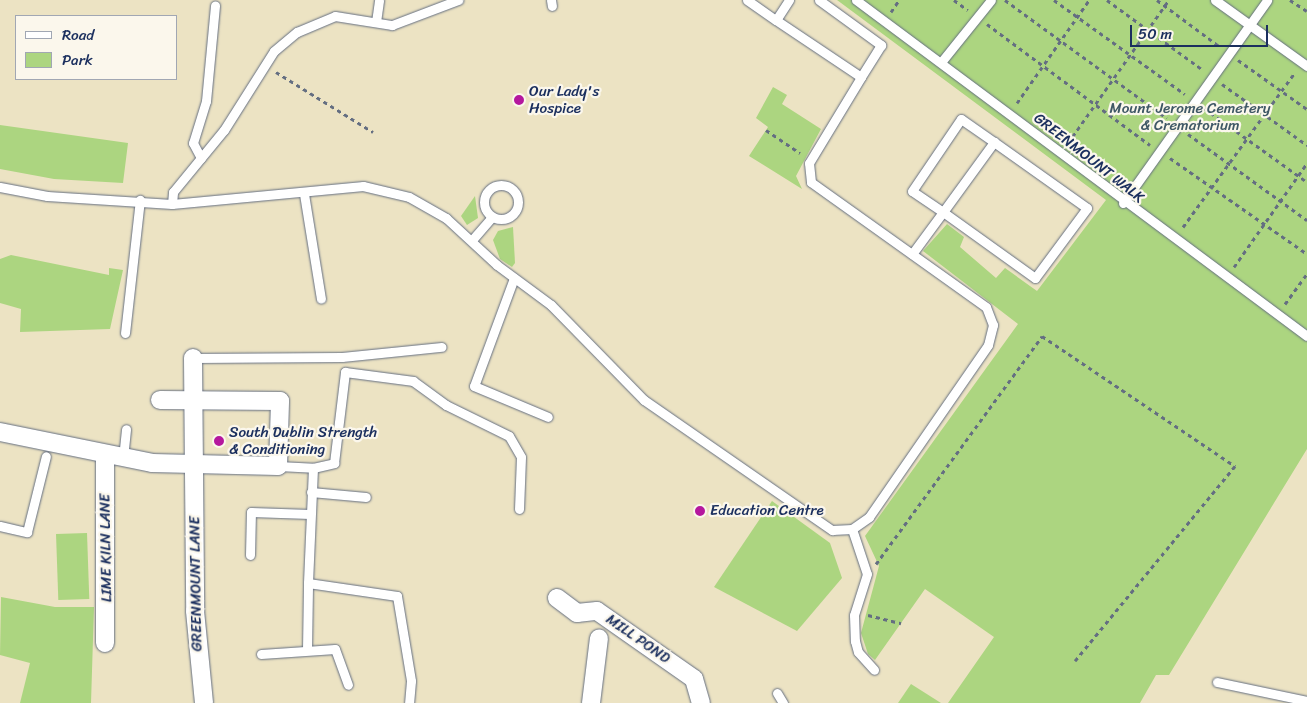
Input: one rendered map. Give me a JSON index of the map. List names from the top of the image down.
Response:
{
  "streets": {
    "street": ["LIME KILN LANE", "GREENMOUNT LANE", "MILL POND"],
    "lane": ["GREENMOUNT WALK"]
  },
  "parks": ["Mount Jerome Cemetery & Crematorium"],
  "places": ["Our Lady's Hospice", "South Dublin Strength & Conditioning", "Education Centre"],
  "legend": ["Road", "Park"],
  "scale_bar": "50 m"
}
